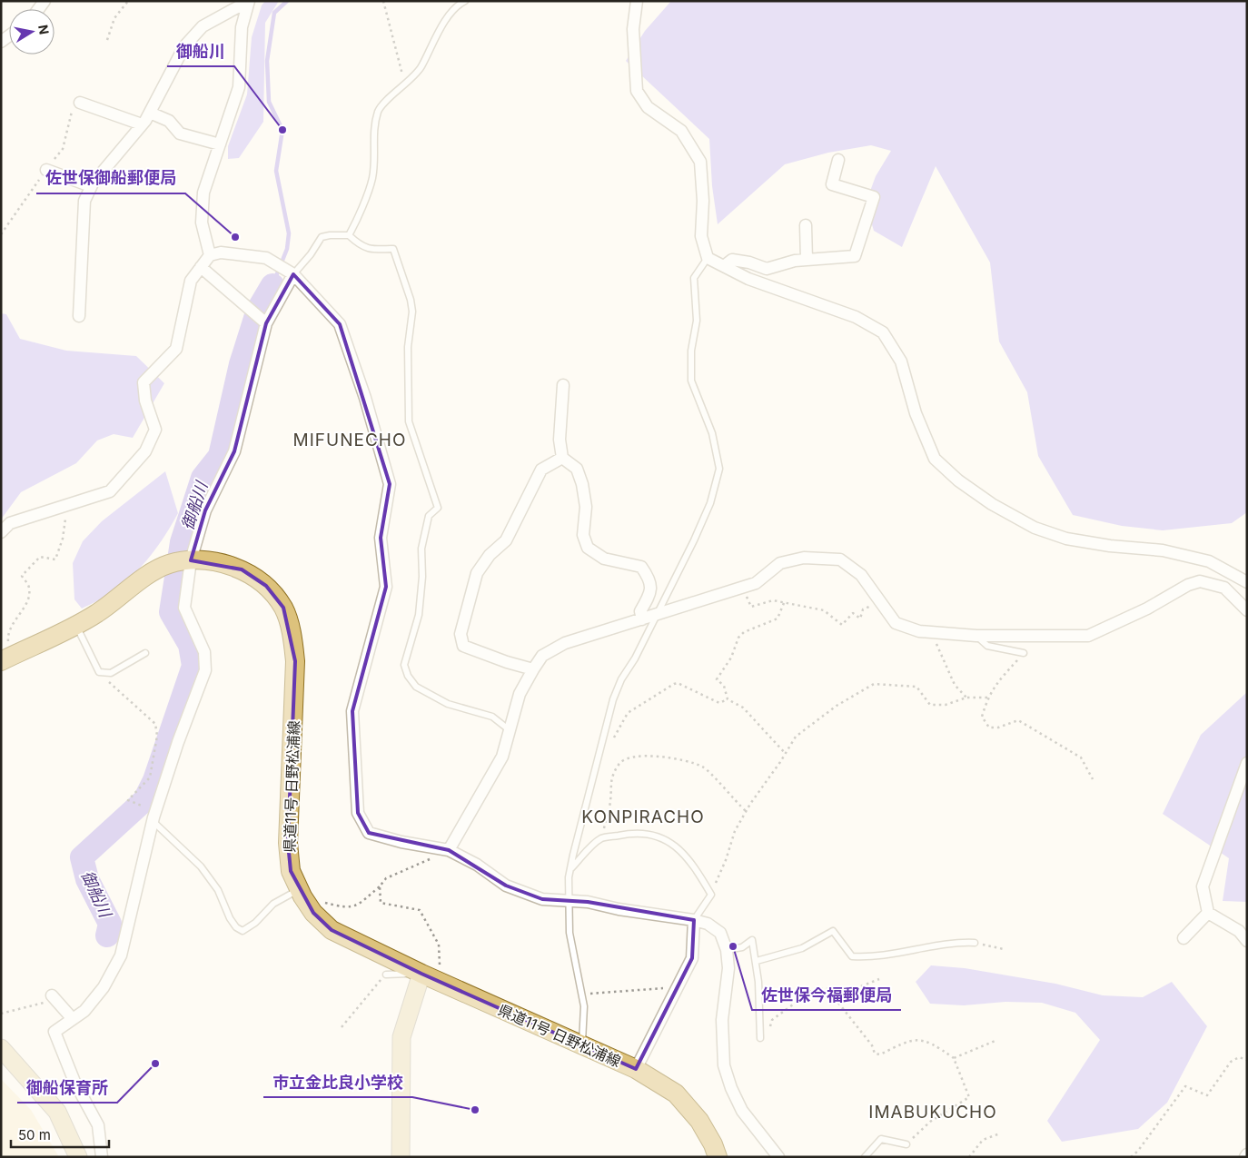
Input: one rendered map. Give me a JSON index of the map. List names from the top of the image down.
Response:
{
  "streets": {
    "main road": ["県道11号 日野松浦線"]
  },
  "districts": ["MIFUNECHO", "KONPIRACHO", "IMABUKUCHO"],
  "water": ["御船川"],
  "places": [
    "御船川",
    "佐世保御船郵便局",
    "佐世保今福郵便局",
    "御船保育所",
    "市立金比良小学校"
  ],
  "scale_bar": "50 m",
  "north": "right"
}
